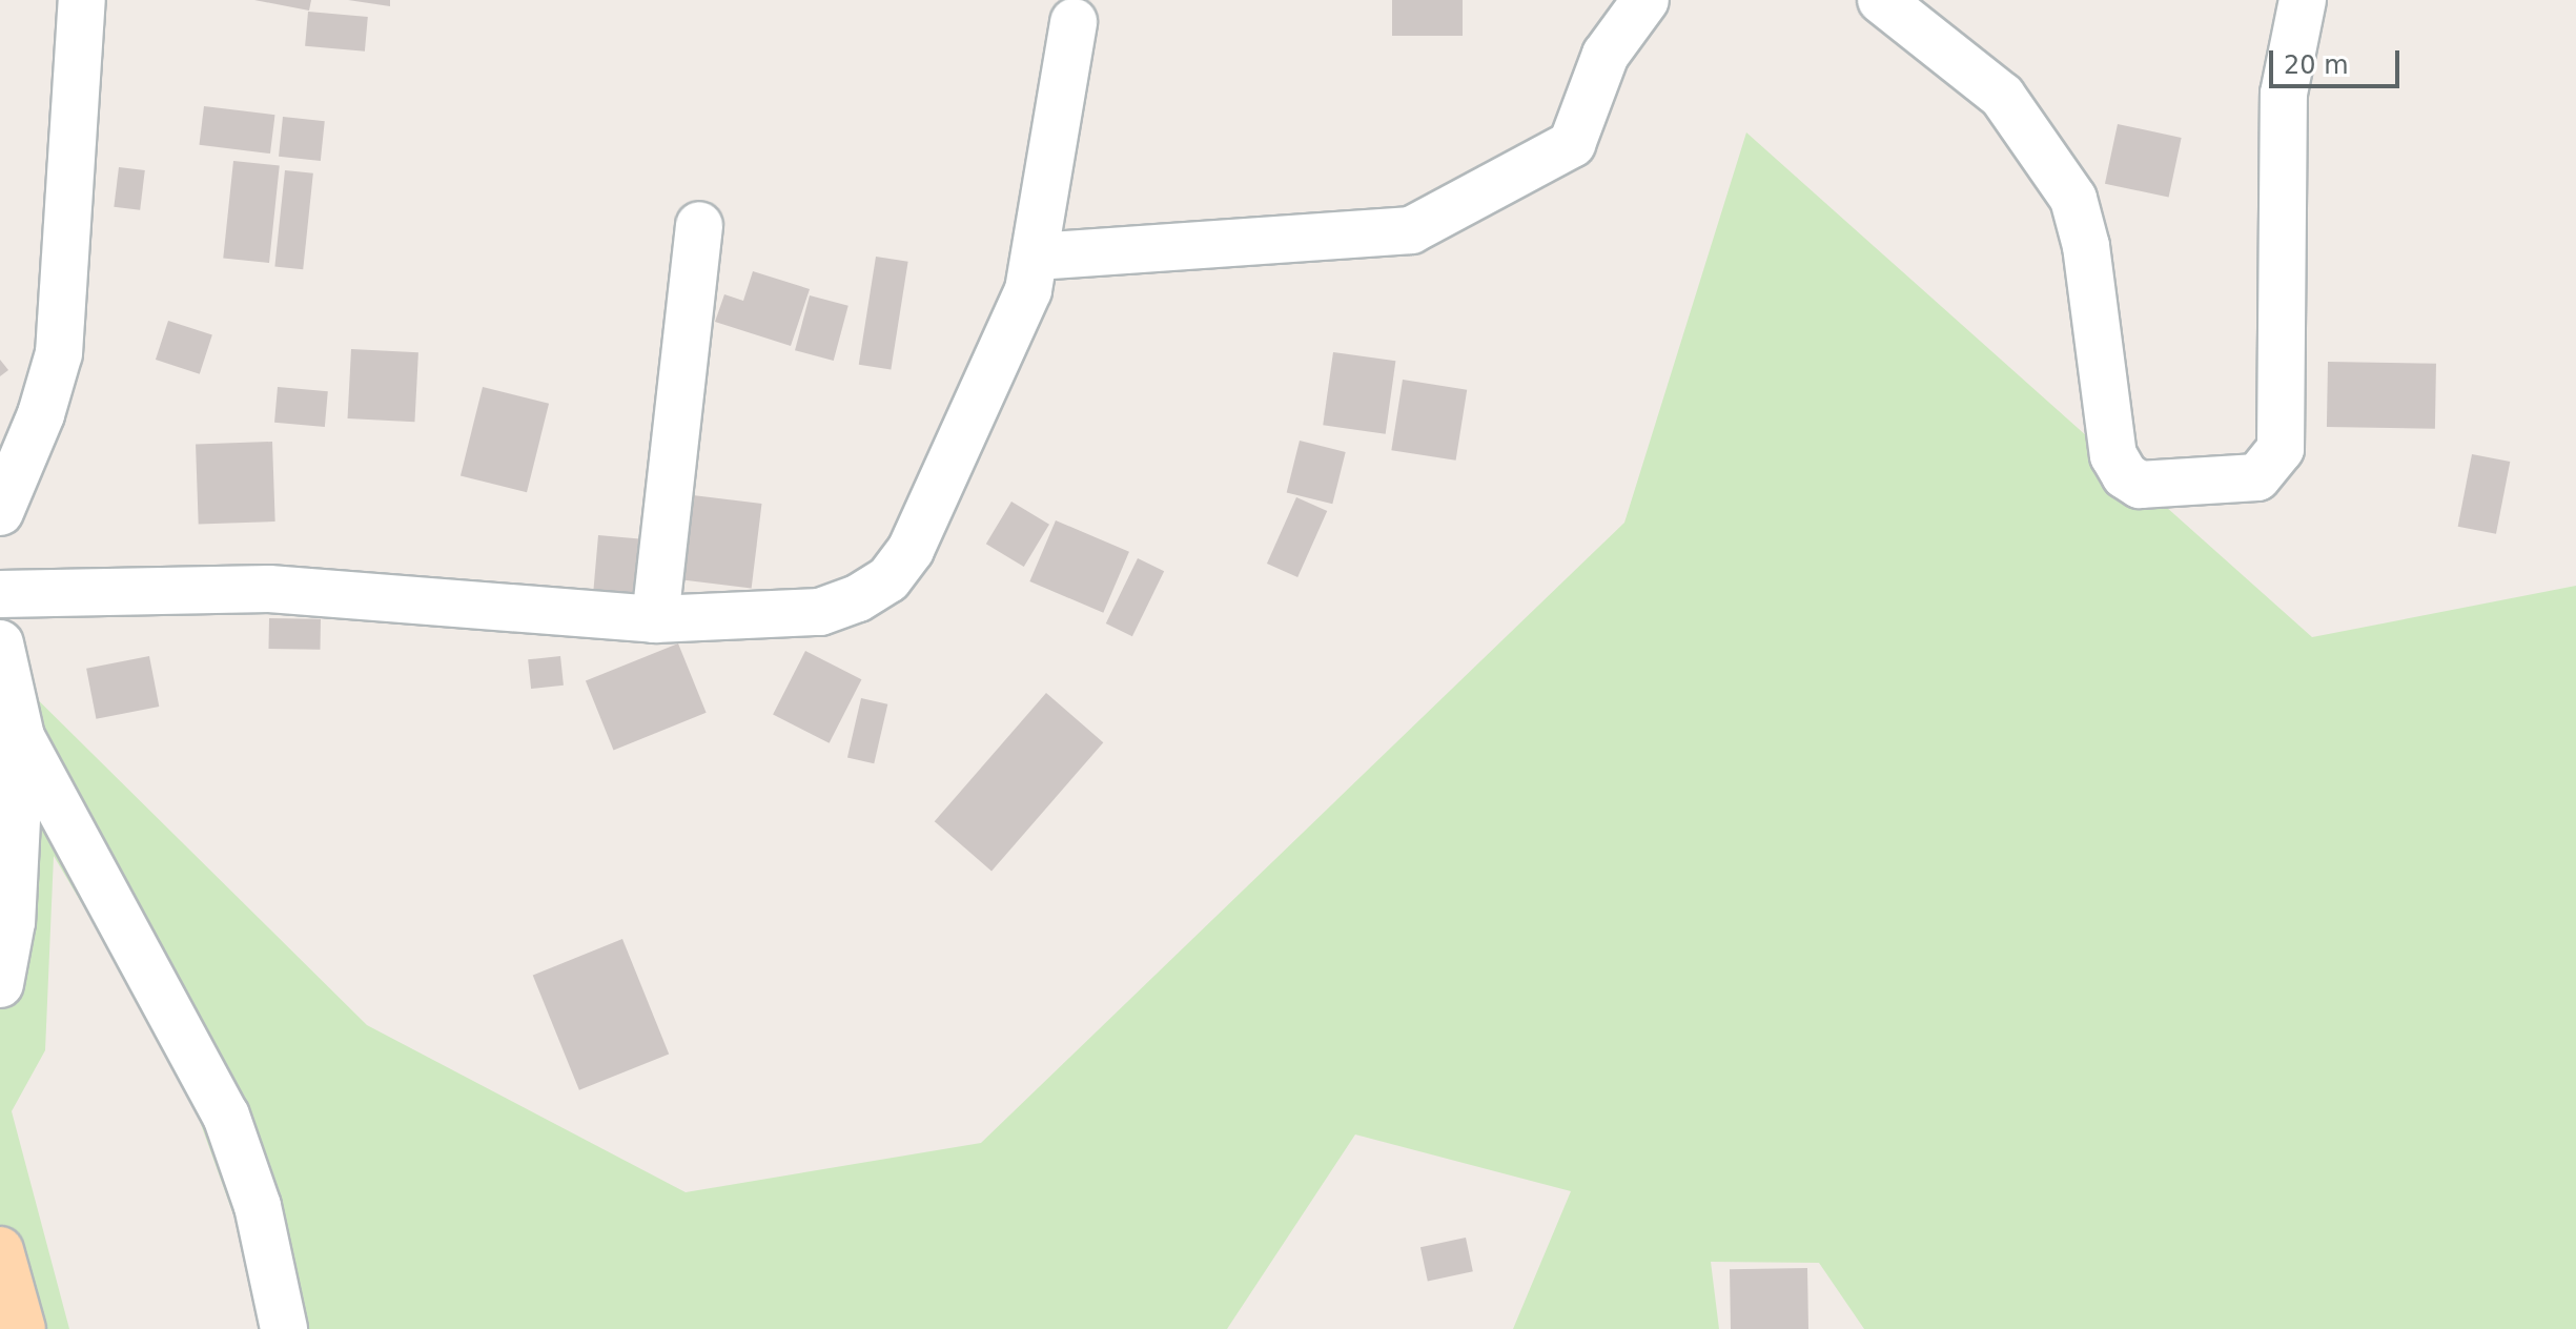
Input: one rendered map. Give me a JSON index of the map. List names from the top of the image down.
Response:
{
  "scale_bar": "20 m"
}
